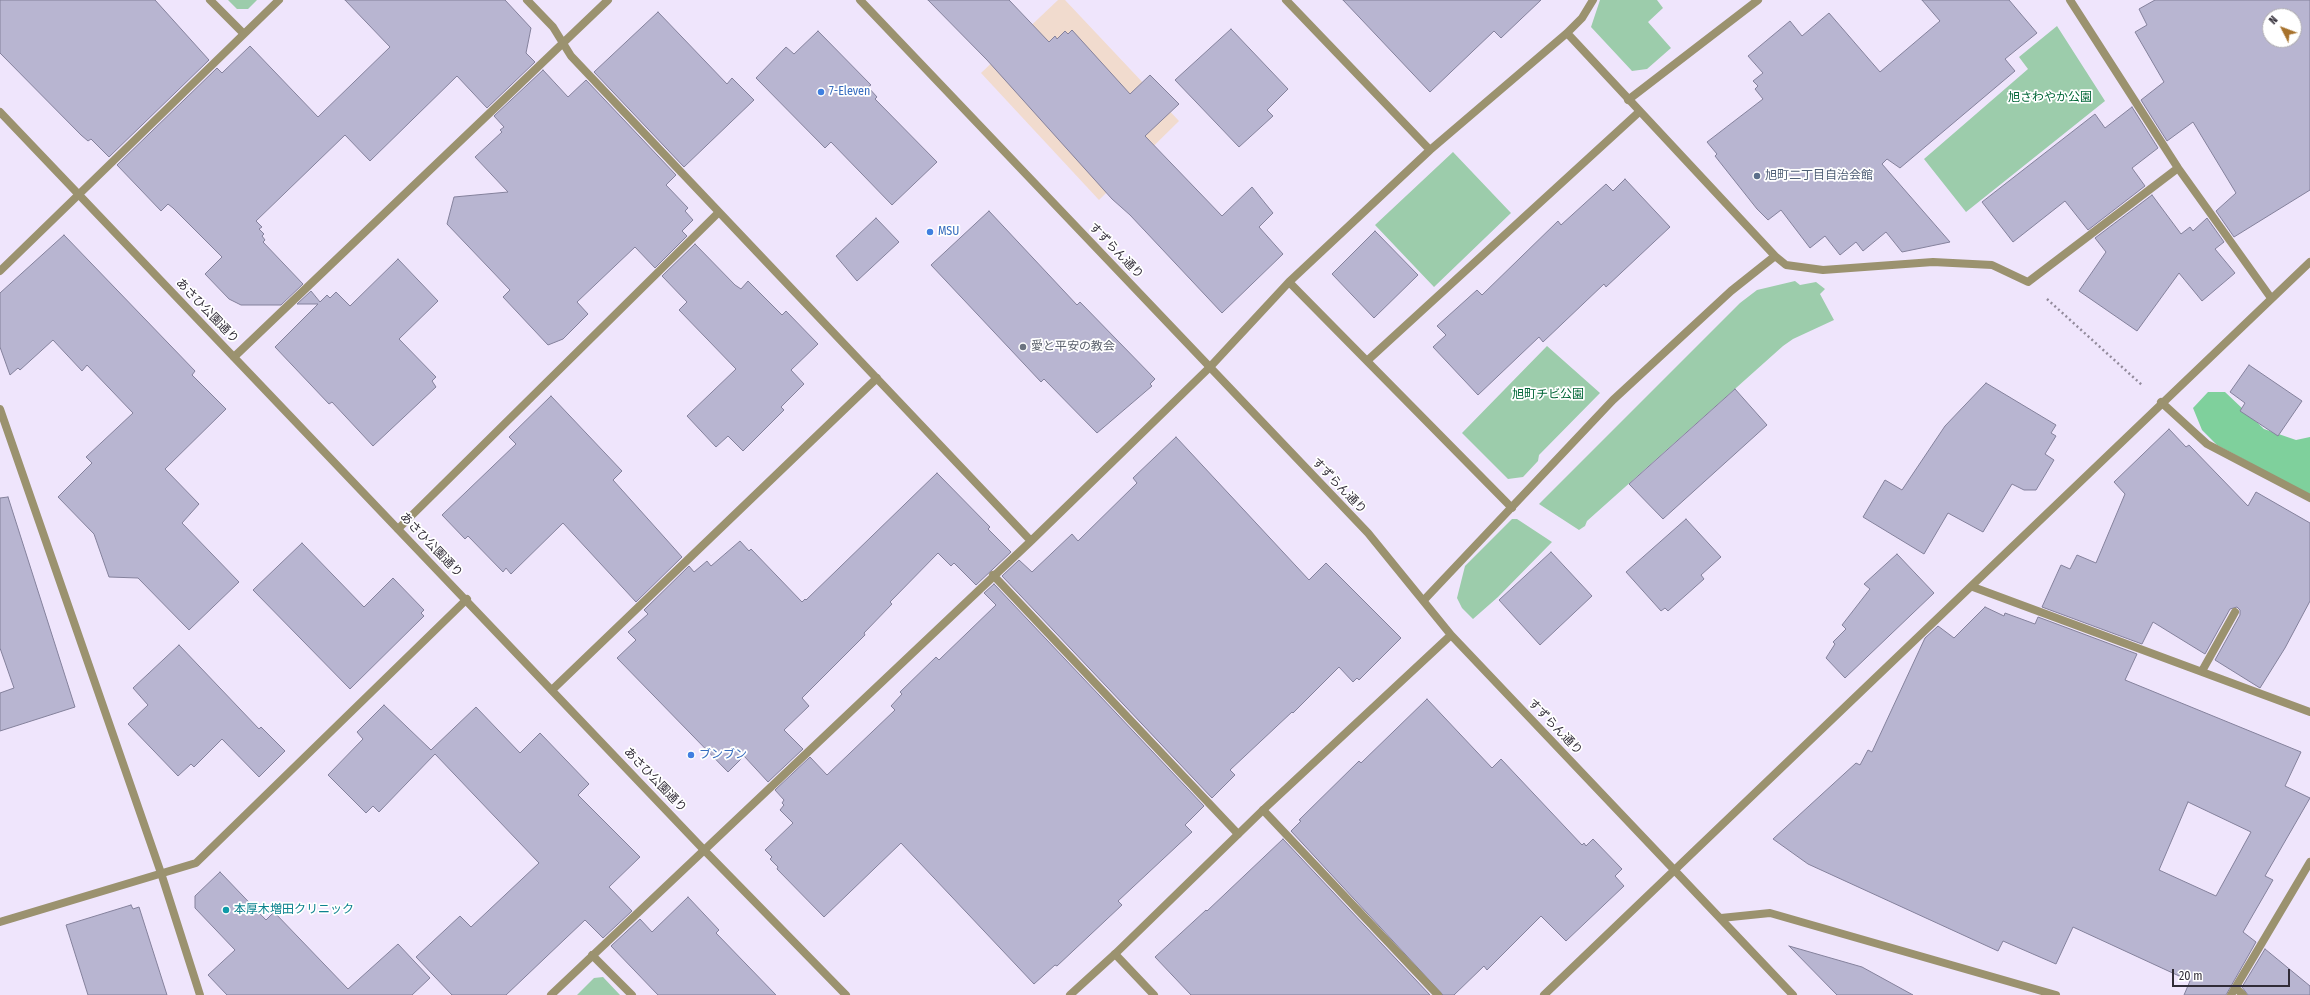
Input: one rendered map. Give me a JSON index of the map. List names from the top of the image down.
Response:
{
  "streets": {
    "street": ["すずらん通り", "あさひ公園通り"]
  },
  "parks": ["旭さわやか公園", "旭町チビ公園"],
  "places": [
    "7-Eleven",
    "旭町二丁目自治会館",
    "MSU",
    "愛と平安の教会",
    "ブンブン",
    "本厚木増田クリニック"
  ],
  "scale_bar": "20 m",
  "north": "top left"
}
